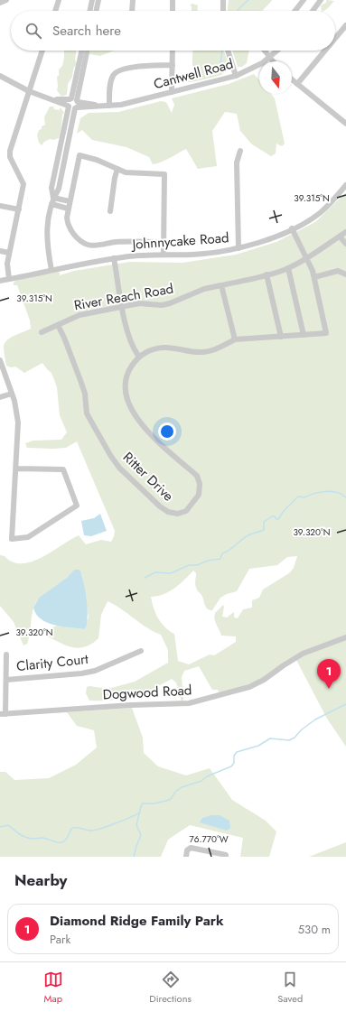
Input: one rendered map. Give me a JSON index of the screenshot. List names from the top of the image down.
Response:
{
  "streets": {
    "street": [
      "Cantwell Road",
      "Johnnycake Road",
      "River Reach Road",
      "Ritter Drive",
      "Clarity Court",
      "Dogwood Road"
    ]
  },
  "crossings": [
    ["River Reach Road", "Ritter Drive"],
    ["Clarity Court", "Dogwood Road"]
  ],
  "north": "bottom",
  "page": {
    "search": "Search here",
    "pins": "1",
    "heading": "Nearby",
    "list": [
      {
        "mark": "1",
        "name": "Diamond Ridge Family Park",
        "note": "Park",
        "value": "530 m"
      }
    ],
    "nav": ["Map", "Directions", "Saved"]
  },
  "coordinates": ["39.315°N", "39.320°N", "76.770°W"]
}
